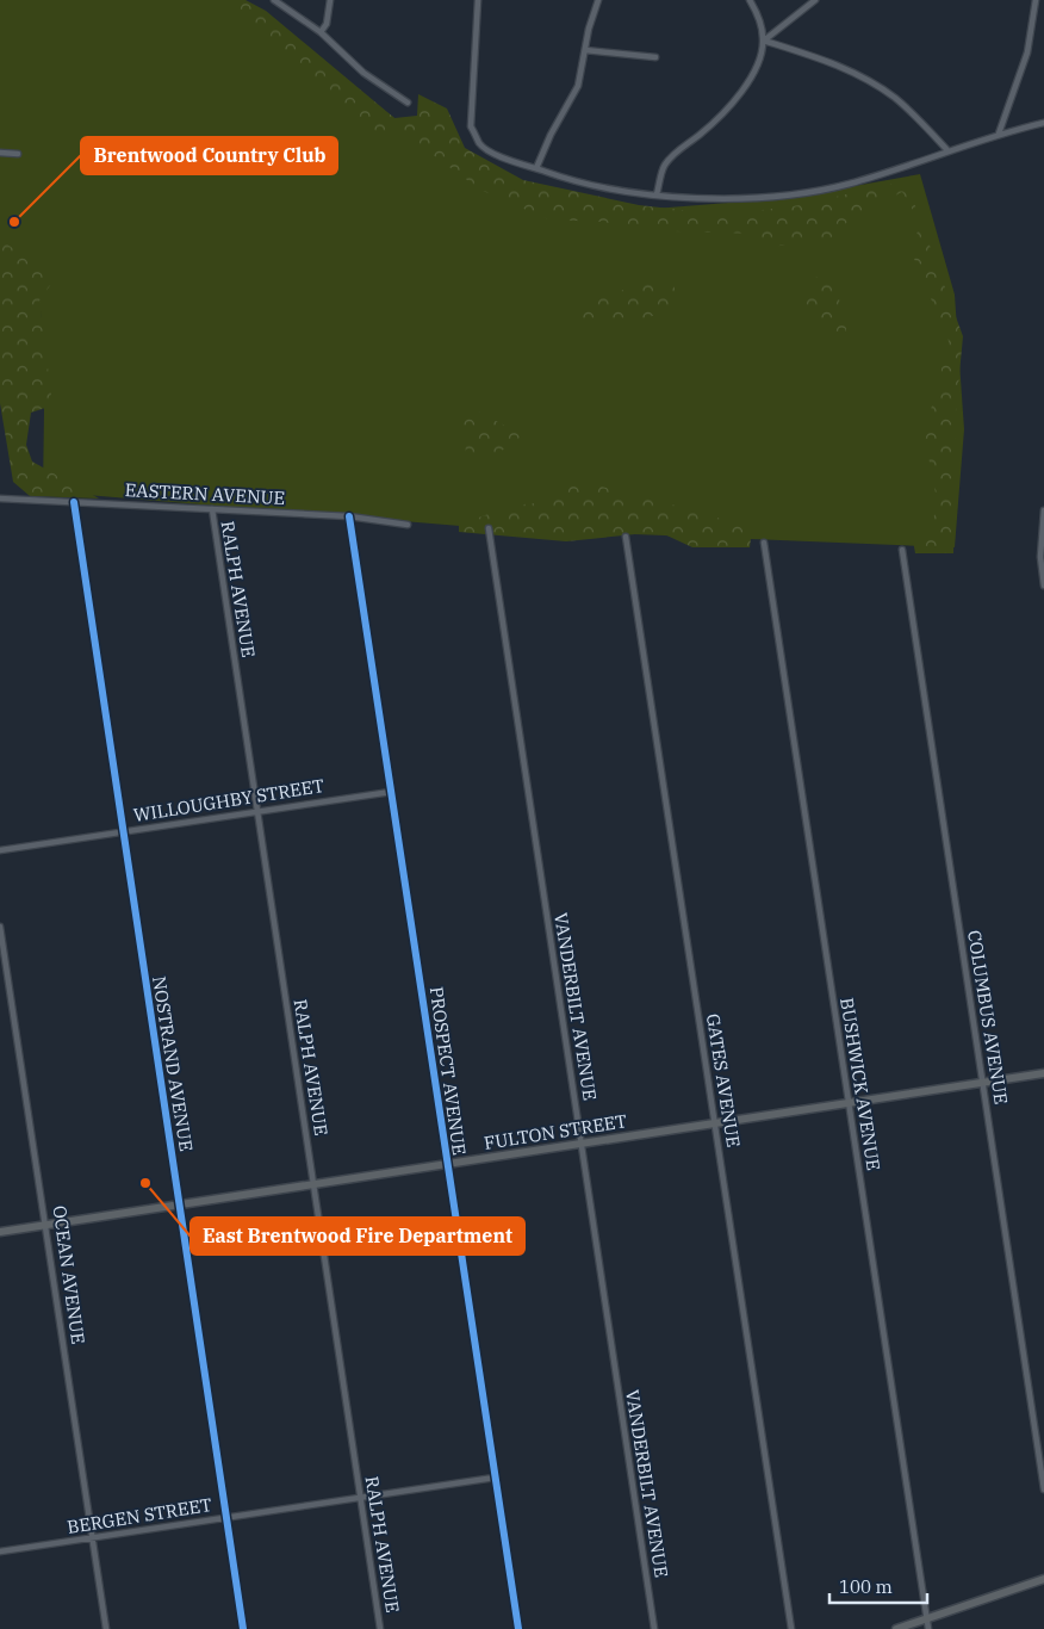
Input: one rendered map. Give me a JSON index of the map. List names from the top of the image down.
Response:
{
  "streets": {
    "street": [
      "EASTERN AVENUE",
      "RALPH AVENUE",
      "WILLOUGHBY STREET",
      "VANDERBILT AVENUE",
      "COLUMBUS AVENUE",
      "NOSTRAND AVENUE",
      "PROSPECT AVENUE",
      "GATES AVENUE",
      "BUSHWICK AVENUE",
      "FULTON STREET",
      "OCEAN AVENUE",
      "BERGEN STREET"
    ]
  },
  "crossings": [
    ["EASTERN AVENUE", "RALPH AVENUE"],
    ["EASTERN AVENUE", "NOSTRAND AVENUE"],
    ["EASTERN AVENUE", "PROSPECT AVENUE"],
    ["RALPH AVENUE", "WILLOUGHBY STREET"],
    ["RALPH AVENUE", "FULTON STREET"],
    ["RALPH AVENUE", "BERGEN STREET"],
    ["WILLOUGHBY STREET", "NOSTRAND AVENUE"],
    ["WILLOUGHBY STREET", "PROSPECT AVENUE"],
    ["VANDERBILT AVENUE", "FULTON STREET"],
    ["COLUMBUS AVENUE", "FULTON STREET"],
    ["NOSTRAND AVENUE", "FULTON STREET"],
    ["NOSTRAND AVENUE", "BERGEN STREET"],
    ["PROSPECT AVENUE", "FULTON STREET"],
    ["PROSPECT AVENUE", "BERGEN STREET"],
    ["GATES AVENUE", "FULTON STREET"],
    ["BUSHWICK AVENUE", "FULTON STREET"],
    ["FULTON STREET", "OCEAN AVENUE"],
    ["OCEAN AVENUE", "BERGEN STREET"]
  ],
  "places": ["Brentwood Country Club", "East Brentwood Fire Department"],
  "scale_bar": "100 m"
}
